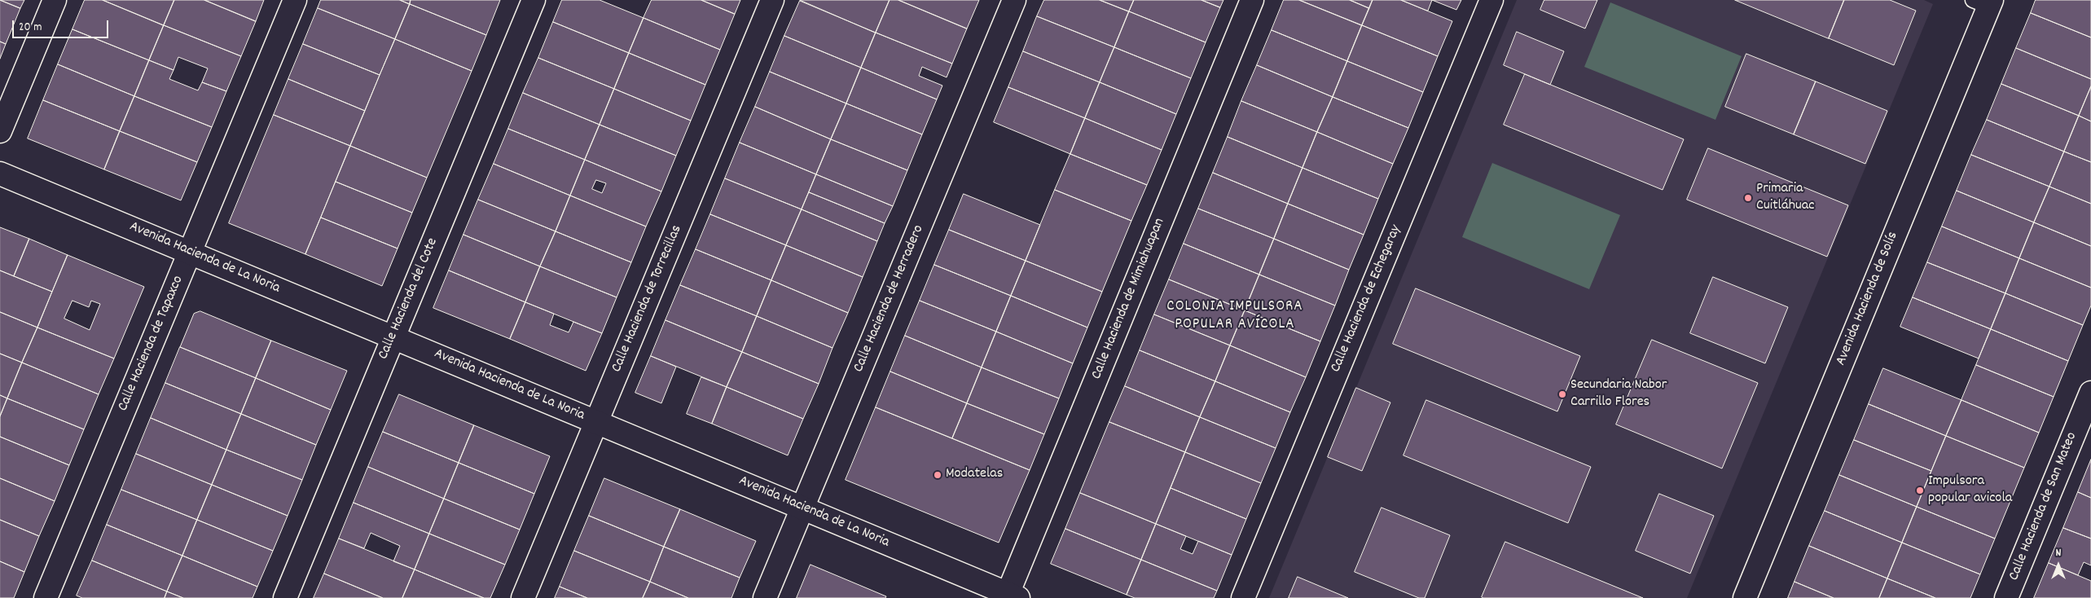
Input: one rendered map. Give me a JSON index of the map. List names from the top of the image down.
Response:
{
  "streets": {
    "street": [
      "Avenida Hacienda de La Noria",
      "Calle Hacienda del Cote",
      "Calle Hacienda de Torrecillas",
      "Calle Hacienda de Herradero",
      "Calle Hacienda de Mimiahuapan",
      "Calle Hacienda de Echegaray",
      "Avenida Hacienda de Solís",
      "Calle Hacienda de Tapaxco",
      "Calle Hacienda de San Mateo"
    ]
  },
  "crossings": [
    ["Avenida Hacienda de La Noria", "Calle Hacienda del Cote"],
    ["Avenida Hacienda de La Noria", "Calle Hacienda de Torrecillas"],
    ["Avenida Hacienda de La Noria", "Calle Hacienda de Herradero"],
    ["Avenida Hacienda de La Noria", "Calle Hacienda de Mimiahuapan"],
    ["Avenida Hacienda de La Noria", "Calle Hacienda de Tapaxco"]
  ],
  "districts": ["COLONIA IMPULSORA POPULAR AVÍCOLA"],
  "places": [
    "Primaria Cuitláhuac",
    "Secundaria Nabor Carrillo Flores",
    "Modatelas",
    "Impulsora popular avicola"
  ],
  "scale_bar": "20 m",
  "north": "top"
}
